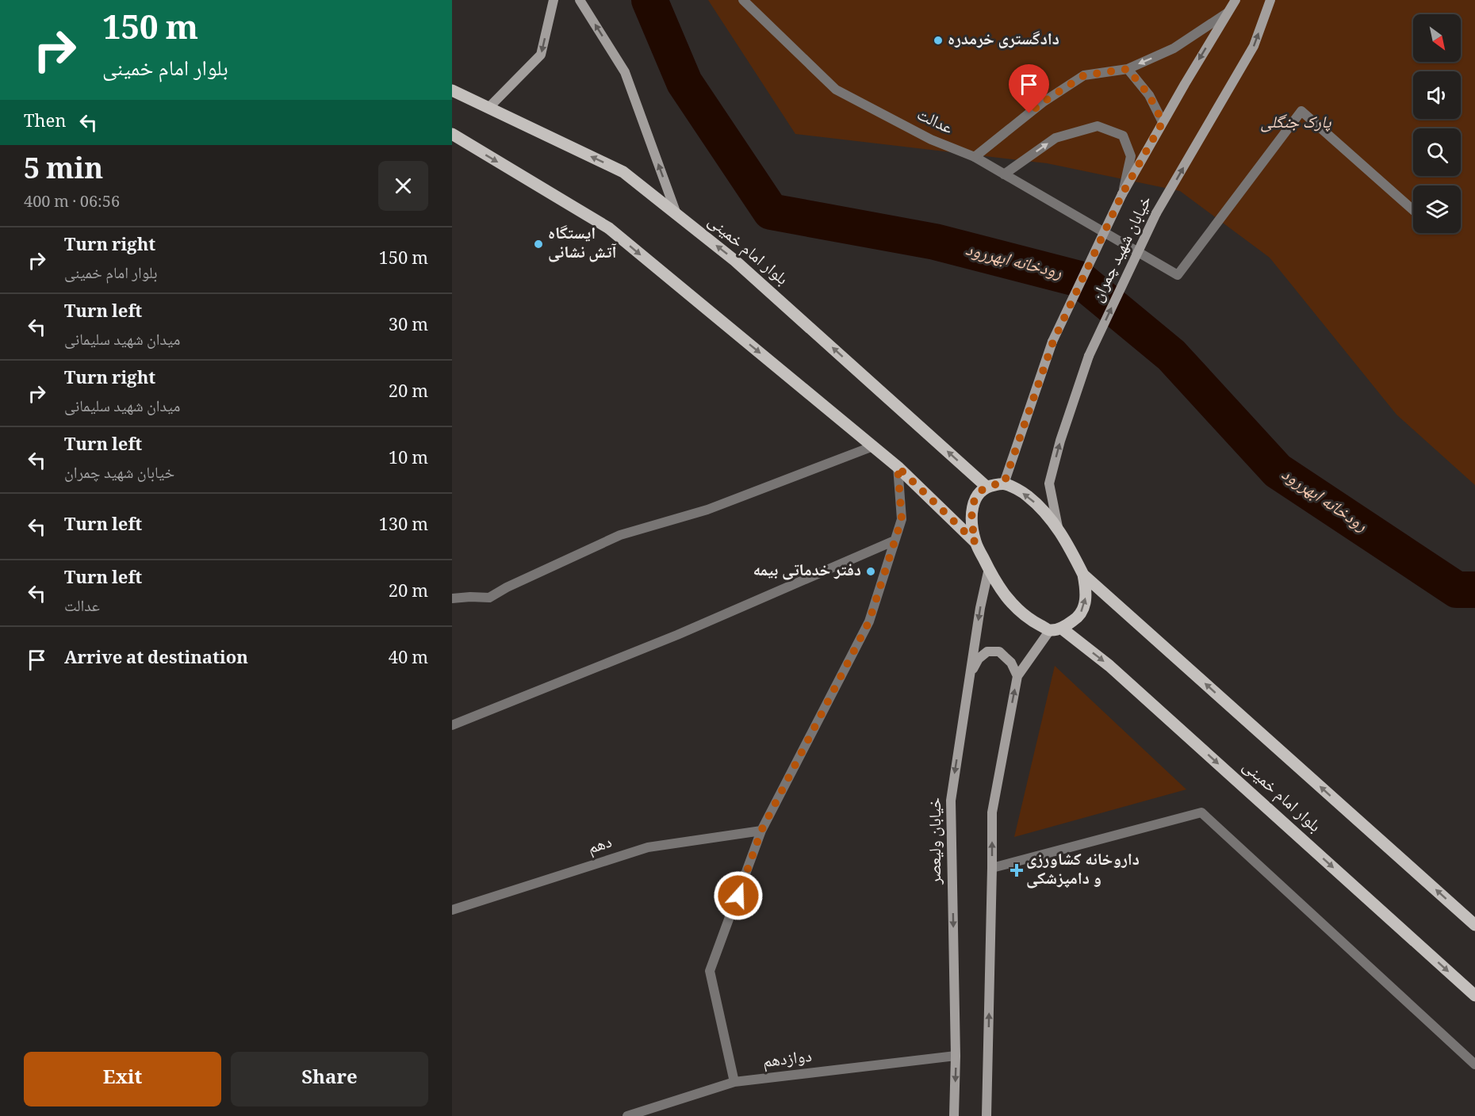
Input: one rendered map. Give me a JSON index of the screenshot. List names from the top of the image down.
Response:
{
  "streets": {
    "main road": ["خیابان شهید چمران", "بلوار امام خمینی", "خیابان ولیعصر"],
    "street": ["عدالت", "دهم", "دوازدهم"]
  },
  "crossings": [
    ["بلوار امام خمینی", "خیابان ولیعصر"],
    ["خیابان ولیعصر", "دوازدهم"]
  ],
  "water": ["رودخانه ابهررود"],
  "parks": ["پارک جنگلی"],
  "places": {
    "other": ["دادگستری خرمدره", "ایستگاه آتش نشانی", "دفتر خدماتی بیمه"],
    "health": ["داروخانه کشاورزی و دامپزشکی"]
  },
  "north": "bottom right",
  "page": {
    "turn": ["150 m", "بلوار امام خمینی"],
    "then": "Then",
    "heading": ["5 min", "400 m · 06:56"],
    "list": [
      {
        "name": "Turn right",
        "note": "بلوار امام خمینی",
        "value": "150 m"
      },
      {
        "name": "Turn left",
        "note": "میدان شهید سلیمانی",
        "value": "30 m"
      },
      {
        "name": "Turn right",
        "note": "میدان شهید سلیمانی",
        "value": "20 m"
      },
      {
        "name": "Turn left",
        "note": "خیابان شهید چمران",
        "value": "10 m"
      },
      {
        "name": "Turn left",
        "value": "130 m"
      },
      {
        "name": "Turn left",
        "note": "عدالت",
        "value": "20 m"
      },
      {
        "name": "Arrive at destination",
        "value": "40 m"
      }
    ],
    "buttons": ["Exit", "Share"]
  }
}
